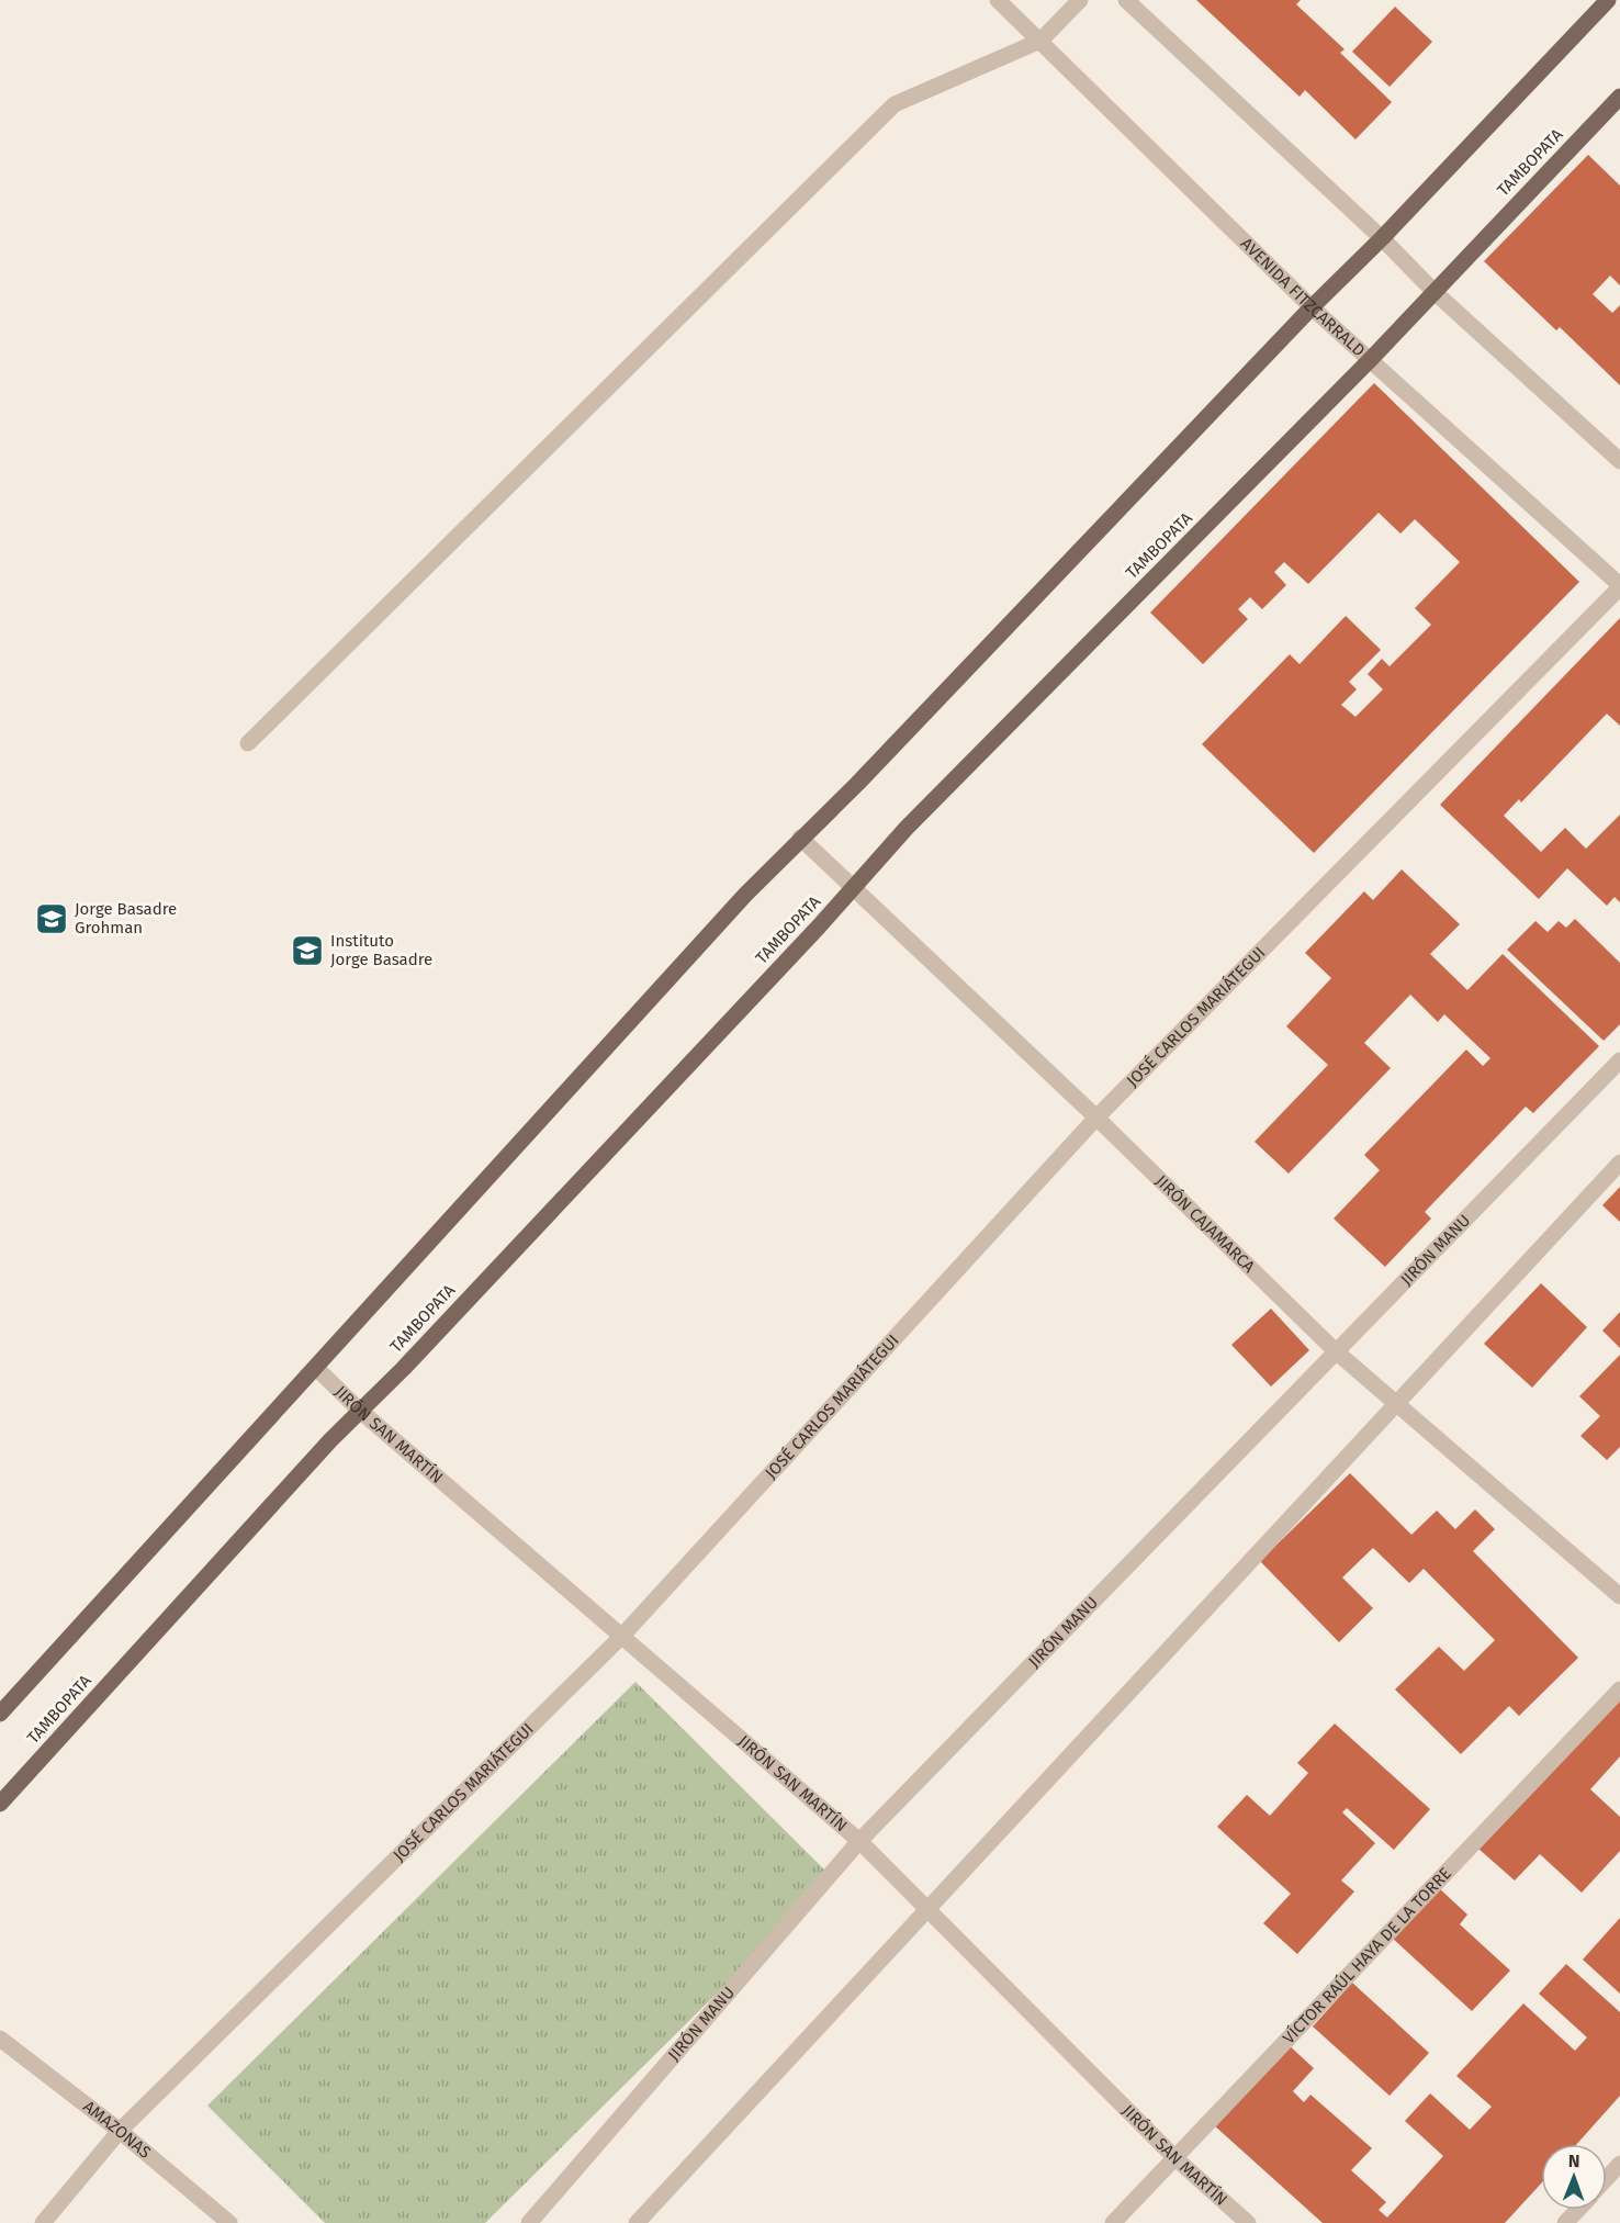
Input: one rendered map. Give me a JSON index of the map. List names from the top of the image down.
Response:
{
  "streets": {
    "main road": ["TAMBOPATA"],
    "street": [
      "AVENIDA FITZCARRALD",
      "JOSÉ CARLOS MARIÁTEGUI",
      "JIRÓN CAJAMARCA",
      "JIRÓN MANU",
      "JIRÓN SAN MARTÍN",
      "VÍCTOR RAÚL HAYA DE LA TORRE",
      "AMAZONAS"
    ]
  },
  "crossings": [
    ["TAMBOPATA", "AVENIDA FITZCARRALD"],
    ["TAMBOPATA", "JIRÓN CAJAMARCA"],
    ["TAMBOPATA", "JIRÓN SAN MARTÍN"],
    ["AVENIDA FITZCARRALD", "JOSÉ CARLOS MARIÁTEGUI"],
    ["JOSÉ CARLOS MARIÁTEGUI", "JIRÓN CAJAMARCA"],
    ["JOSÉ CARLOS MARIÁTEGUI", "JIRÓN SAN MARTÍN"],
    ["JOSÉ CARLOS MARIÁTEGUI", "AMAZONAS"],
    ["JIRÓN CAJAMARCA", "JIRÓN MANU"],
    ["JIRÓN MANU", "JIRÓN SAN MARTÍN"],
    ["JIRÓN SAN MARTÍN", "VÍCTOR RAÚL HAYA DE LA TORRE"]
  ],
  "places": {
    "school or university": ["Jorge Basadre Grohman", "Instituto Jorge Basadre"]
  },
  "north": "top"
}
